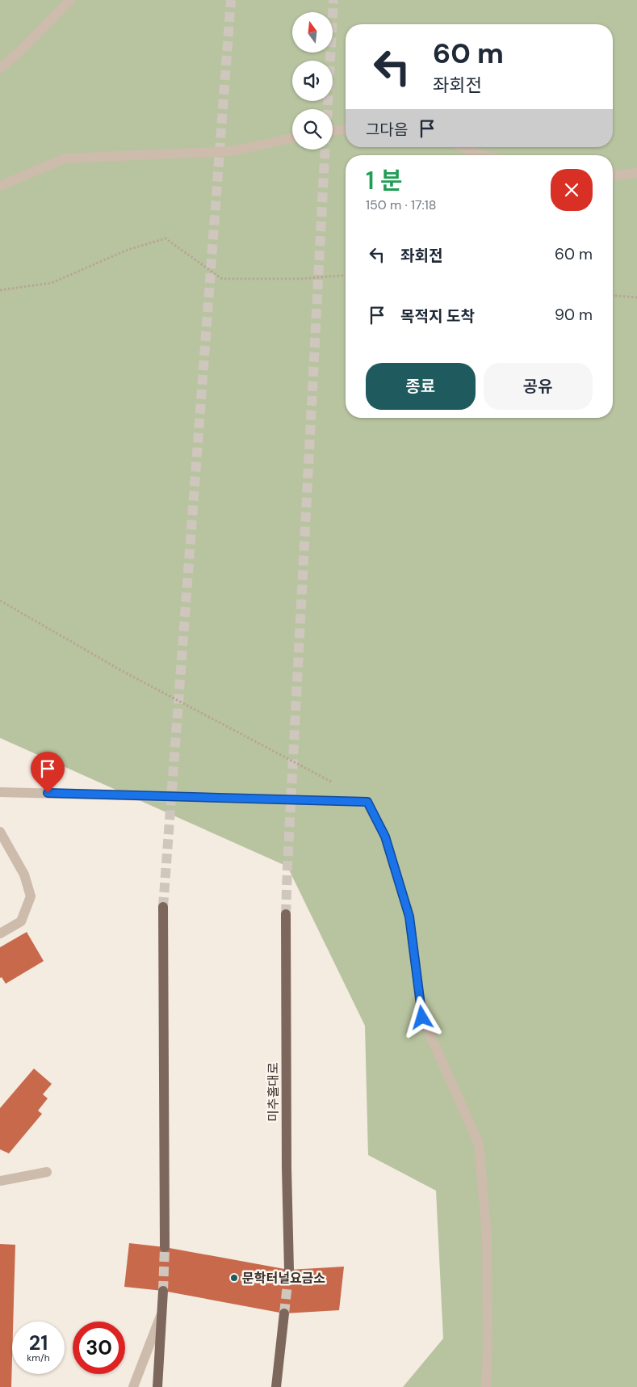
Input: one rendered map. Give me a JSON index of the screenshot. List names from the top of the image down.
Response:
{
  "streets": {
    "main road": ["미추홀대로"]
  },
  "places": ["문학터널요금소"],
  "north": "top",
  "page": {
    "turn": ["60 m", "좌회전"],
    "then": "그다음",
    "heading": ["1 분", "150 m · 17:18"],
    "list": [
      {
        "name": "좌회전",
        "value": "60 m"
      },
      {
        "name": "목적지 도착",
        "value": "90 m"
      }
    ],
    "buttons": ["종료", "공유"],
    "speed": "21 km/h",
    "limit": "30"
  }
}
